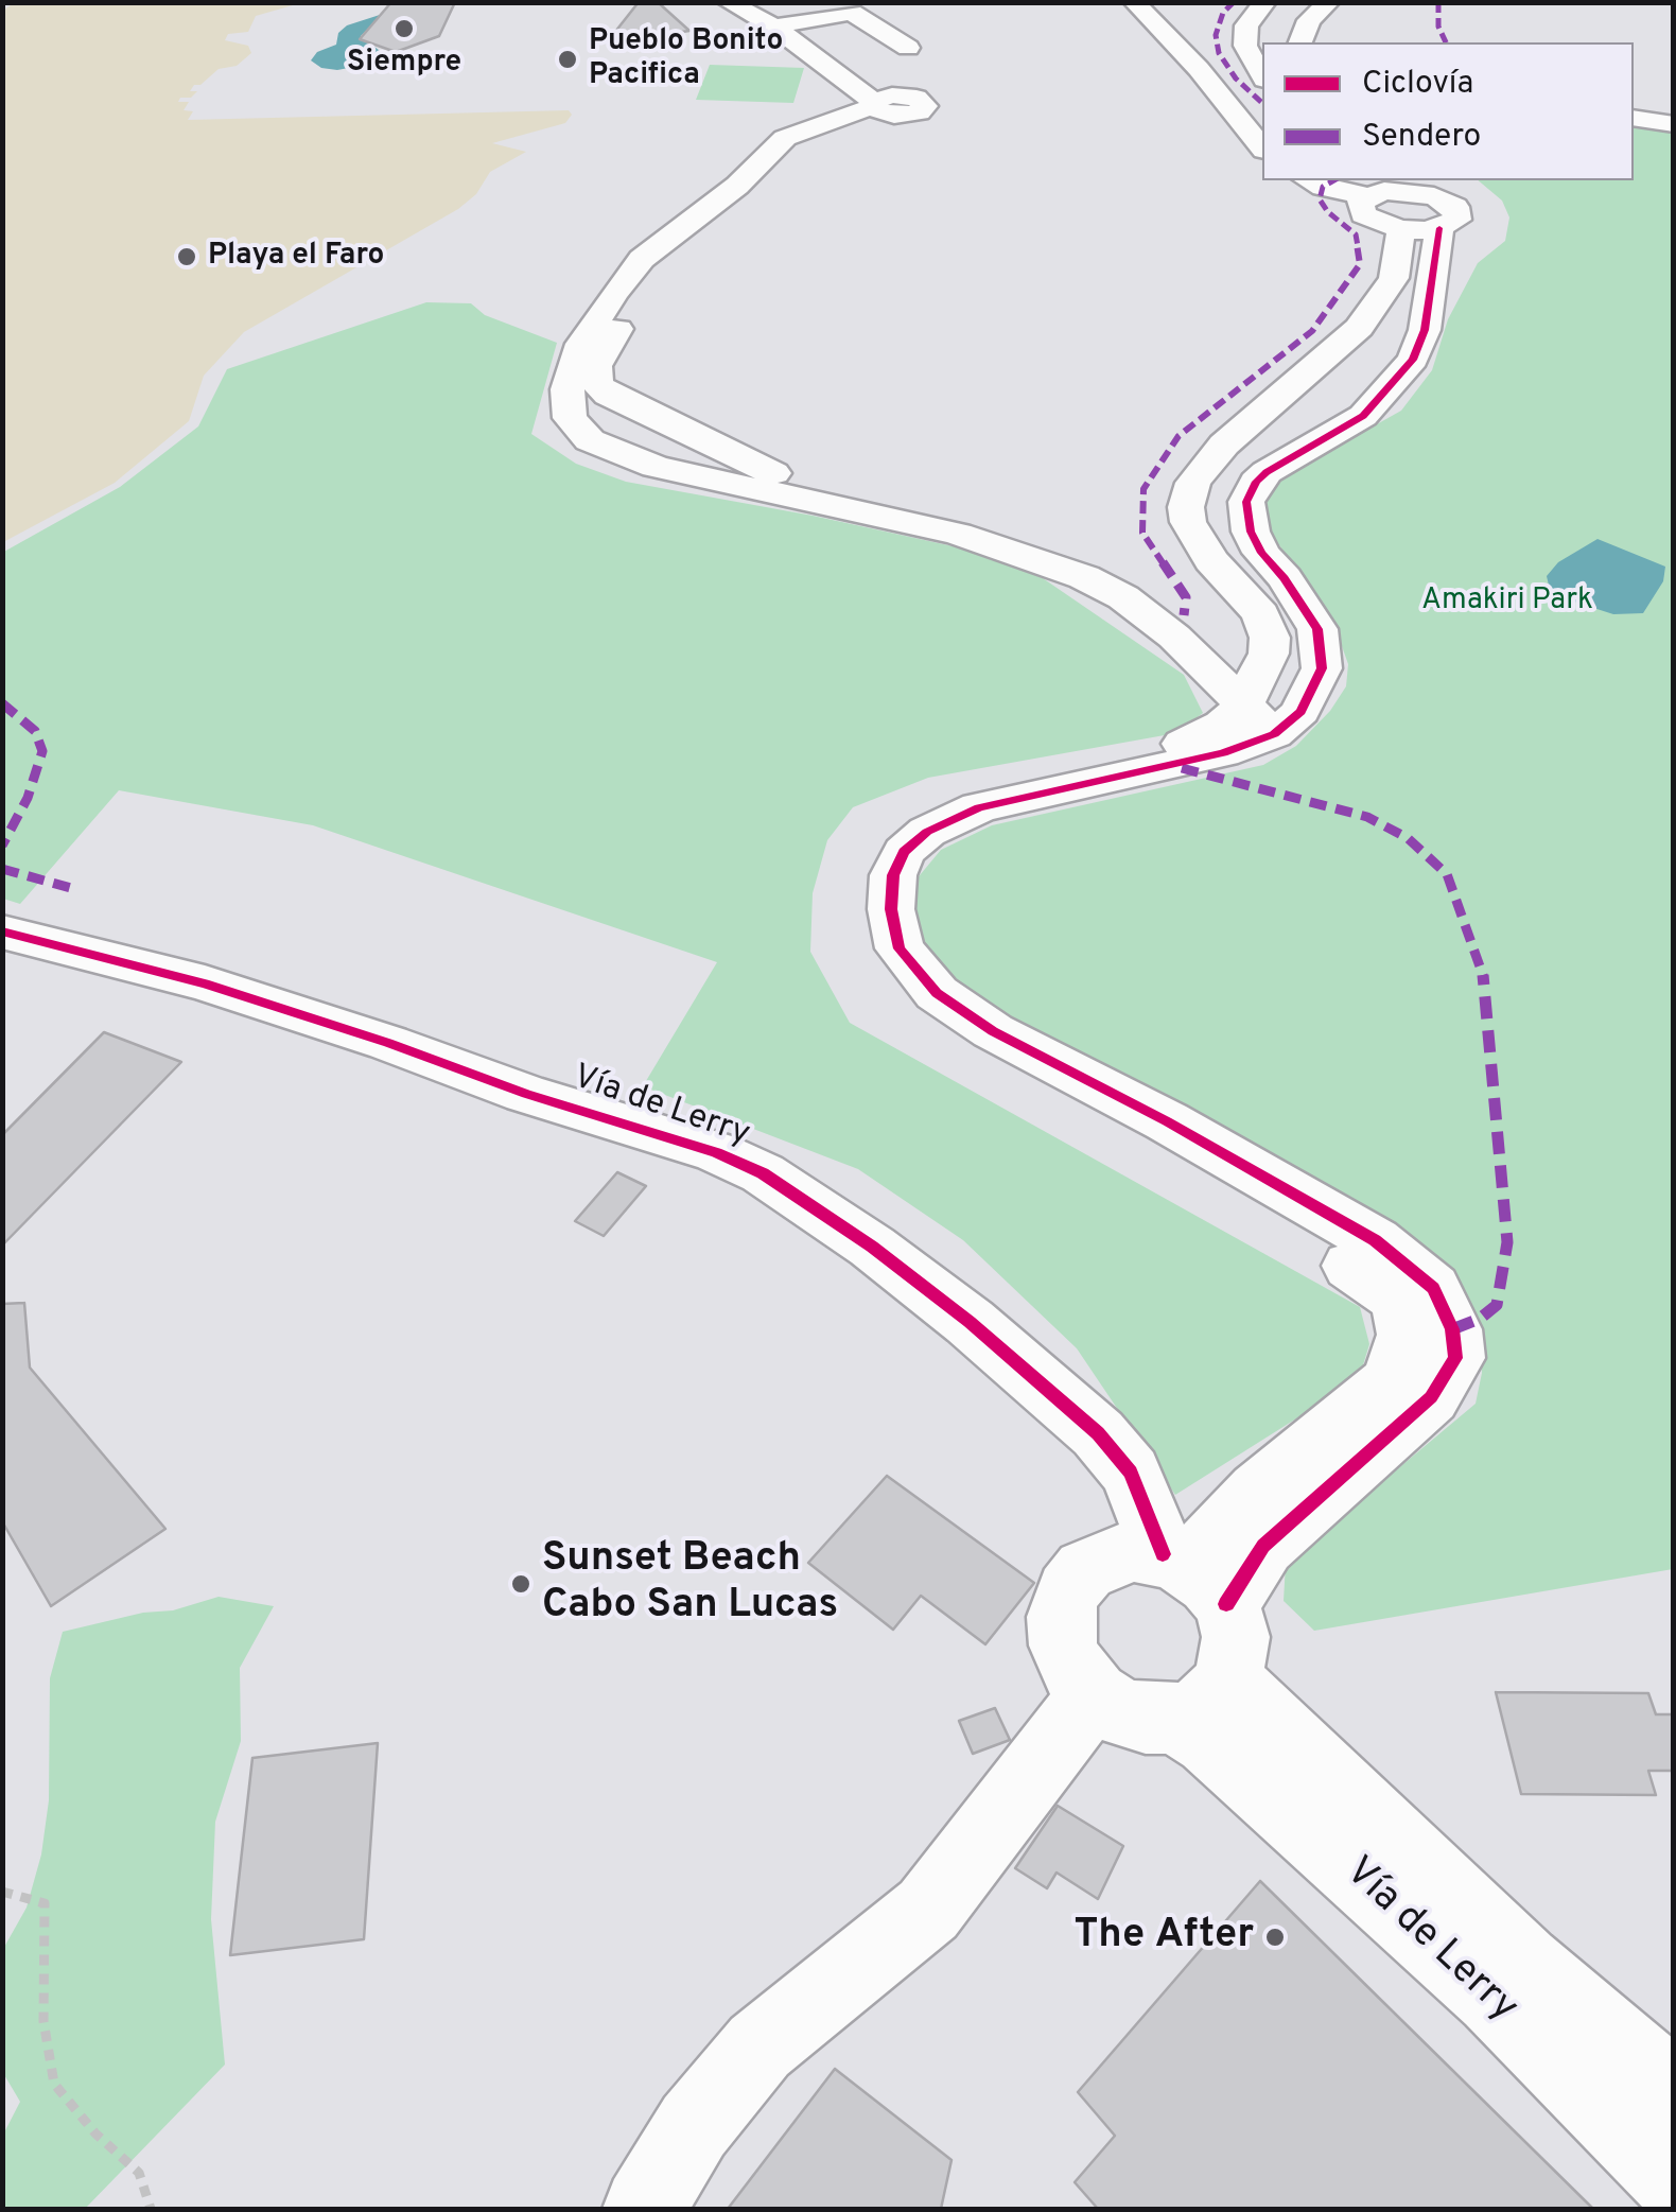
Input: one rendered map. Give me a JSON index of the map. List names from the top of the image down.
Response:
{
  "streets": {
    "street": ["Vía de Lerry"]
  },
  "parks": ["Amakiri Park"],
  "places": [
    "Siempre",
    "Pueblo Bonito Pacifica",
    "Playa el Faro",
    "Sunset Beach Cabo San Lucas",
    "The After"
  ],
  "legend": ["Ciclovía", "Sendero"]
}
